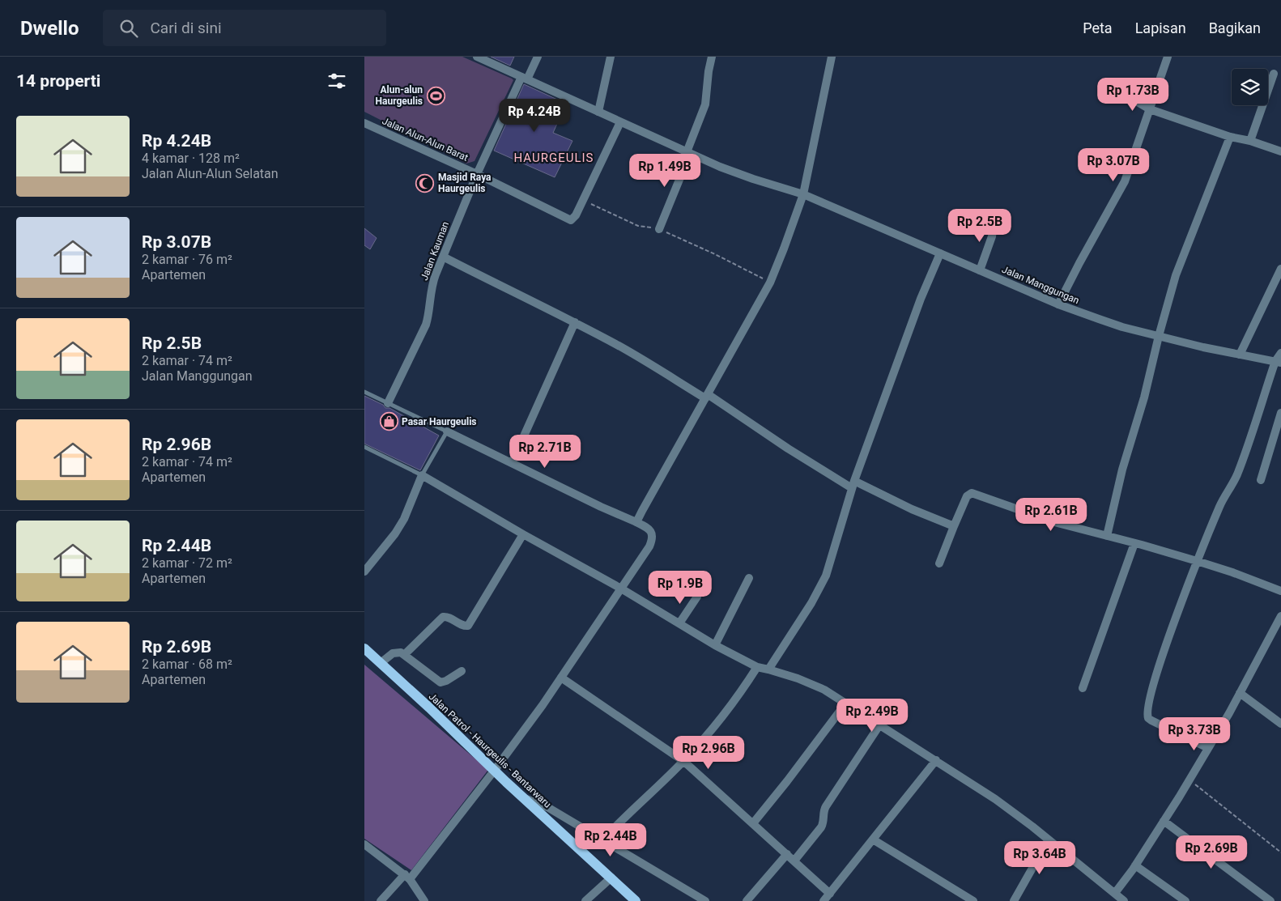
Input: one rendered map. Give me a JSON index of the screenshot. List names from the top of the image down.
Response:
{
  "streets": {
    "main road": ["Jalan Patrol - Haurgeulis - Bantarwaru"],
    "street": ["Jalan Alun-Alun Barat", "Jalan Kauman", "Jalan Manggungan"]
  },
  "crossings": [
    ["Jalan Alun-Alun Barat", "Jalan Kauman"],
    ["Jalan Kauman", "Jalan Manggungan"]
  ],
  "districts": ["HAURGEULIS"],
  "places": {
    "sports": ["Alun-alun Haurgeulis"],
    "mosque": ["Masjid Raya Haurgeulis"],
    "shop": ["Pasar Haurgeulis"]
  },
  "page": {
    "header": "Dwello",
    "search": "Cari di sini",
    "nav": ["Peta", "Lapisan", "Bagikan"],
    "heading": "14 properti",
    "price": [
      "Rp 1.73B",
      "Rp 4.24B",
      "Rp 3.07B",
      "Rp 1.49B",
      "Rp 2.5B",
      "Rp 2.71B",
      "Rp 2.61B",
      "Rp 1.9B",
      "Rp 2.49B",
      "Rp 3.73B",
      "Rp 2.96B",
      "Rp 2.44B",
      "Rp 2.69B",
      "Rp 3.64B"
    ],
    "list": [
      {
        "name": "Rp 4.24B",
        "note": "4 kamar · 128 m² · Jalan Alun-Alun Selatan"
      },
      {
        "name": "Rp 3.07B",
        "note": "2 kamar · 76 m² · Apartemen"
      },
      {
        "name": "Rp 2.5B",
        "note": "2 kamar · 74 m² · Jalan Manggungan"
      },
      {
        "name": "Rp 2.96B",
        "note": "2 kamar · 74 m² · Apartemen"
      },
      {
        "name": "Rp 2.44B",
        "note": "2 kamar · 72 m² · Apartemen"
      },
      {
        "name": "Rp 2.69B",
        "note": "2 kamar · 68 m² · Apartemen"
      }
    ]
  }
}
